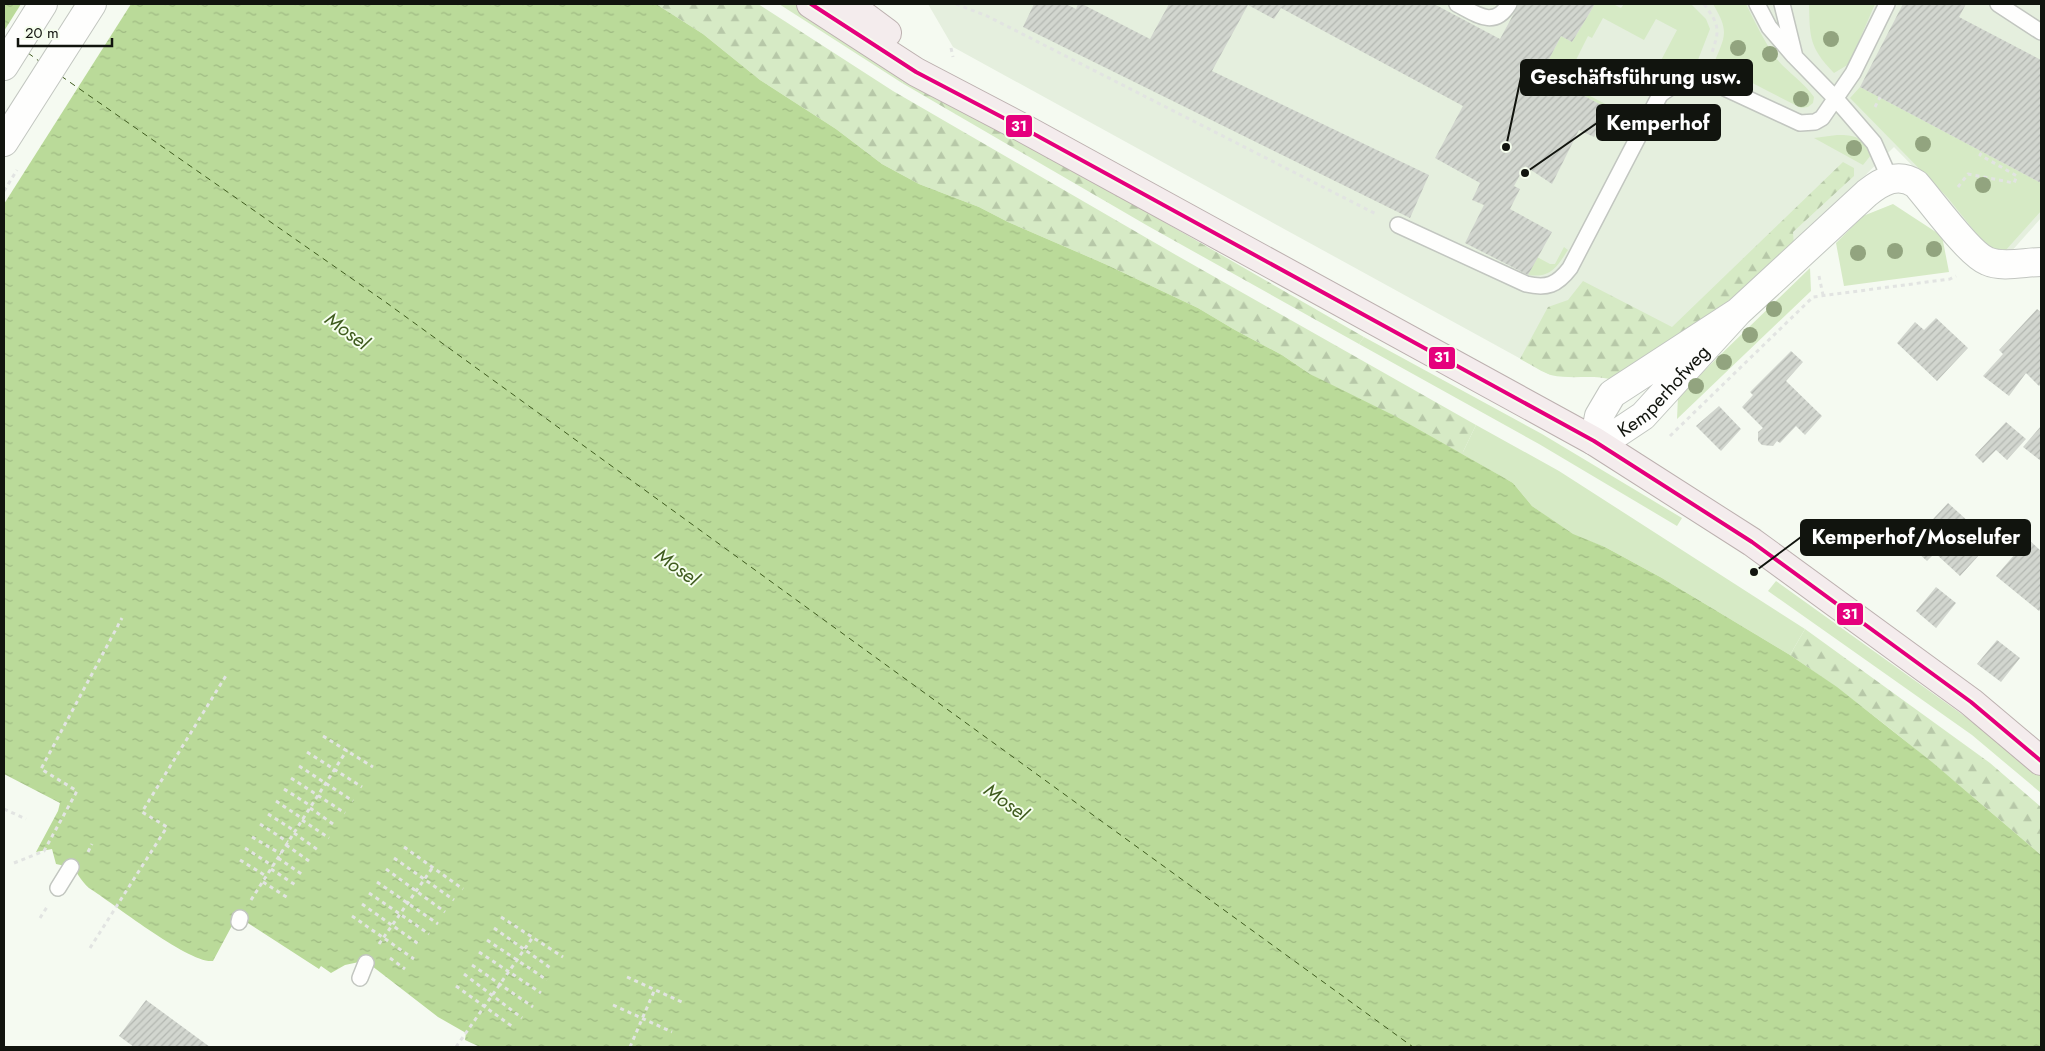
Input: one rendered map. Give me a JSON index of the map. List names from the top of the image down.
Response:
{
  "streets": {
    "street": ["Kemperhofweg"]
  },
  "water": ["Mosel"],
  "places": ["Geschäftsführung usw.", "Kemperhof", "Kemperhof/Moselufer"],
  "lines": ["transit line 31"],
  "scale_bar": "20 m"
}
